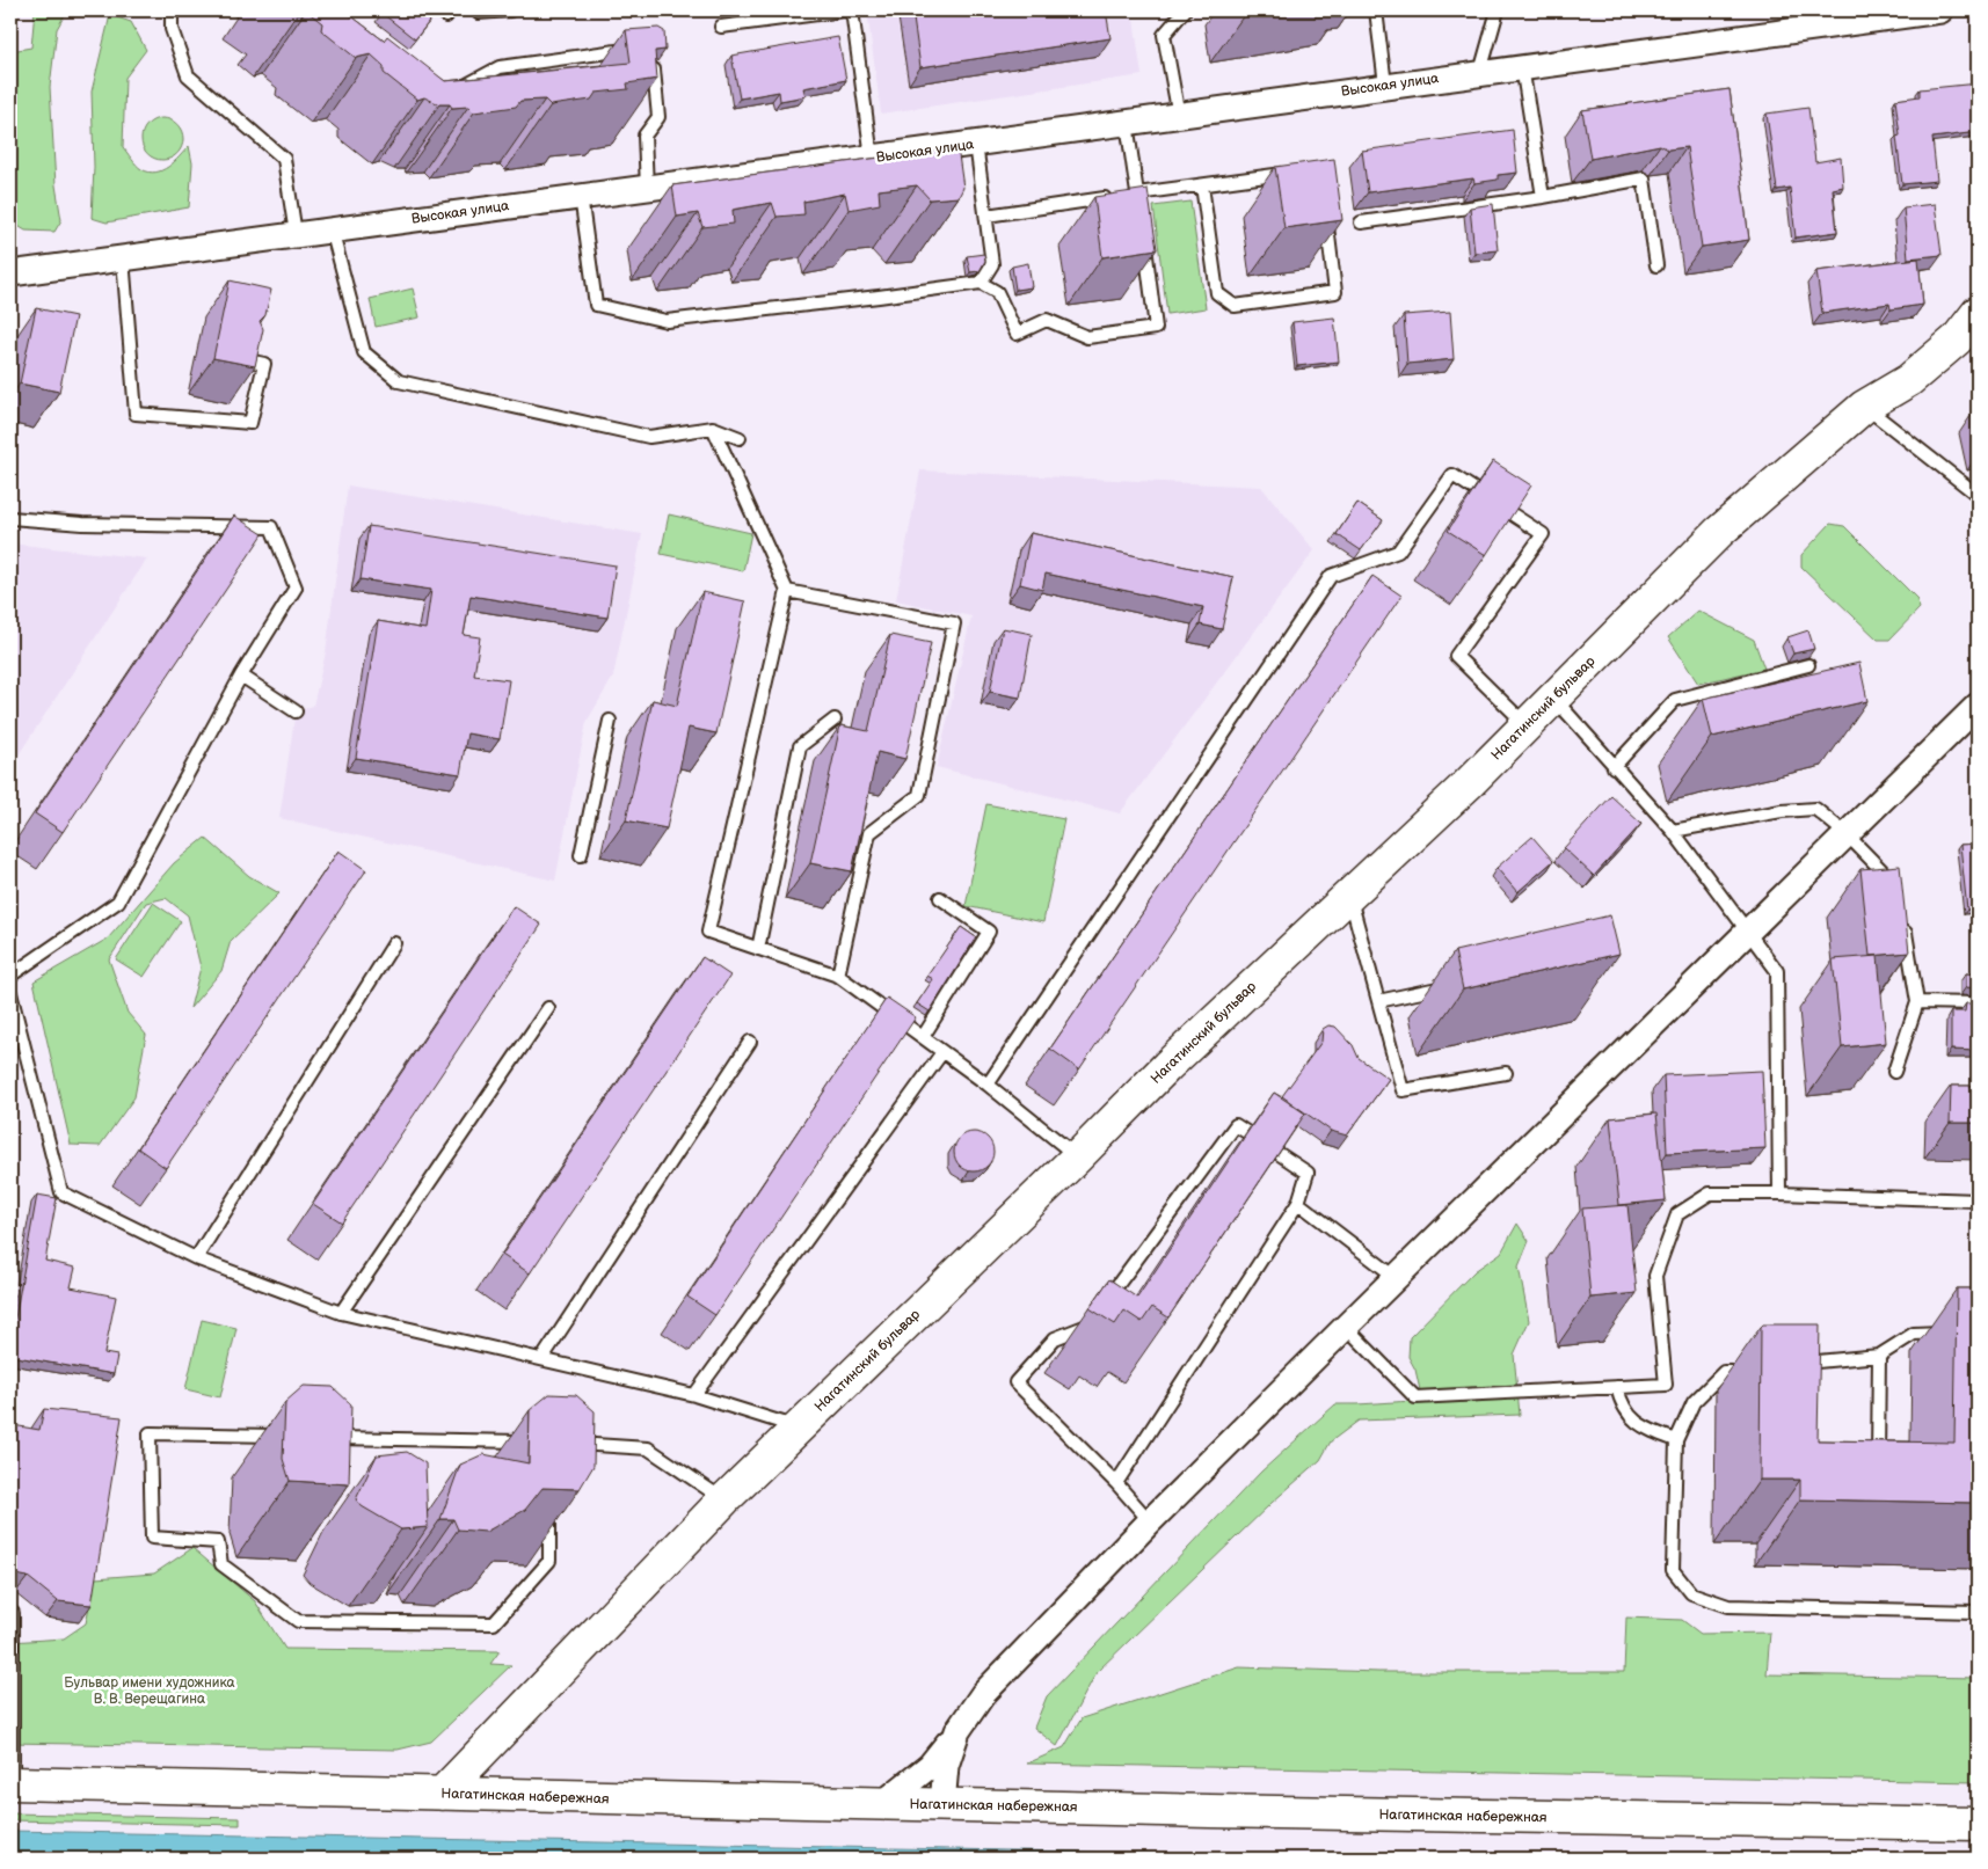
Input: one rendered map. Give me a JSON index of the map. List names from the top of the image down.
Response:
{
  "streets": {
    "street": ["Высокая улица", "Нагатинский бульвар", "Нагатинская набережная"]
  },
  "crossings": [
    ["Нагатинский бульвар", "Нагатинская набережная"]
  ],
  "parks": ["Бульвар имени художника В. В. Верещагина"]
}
